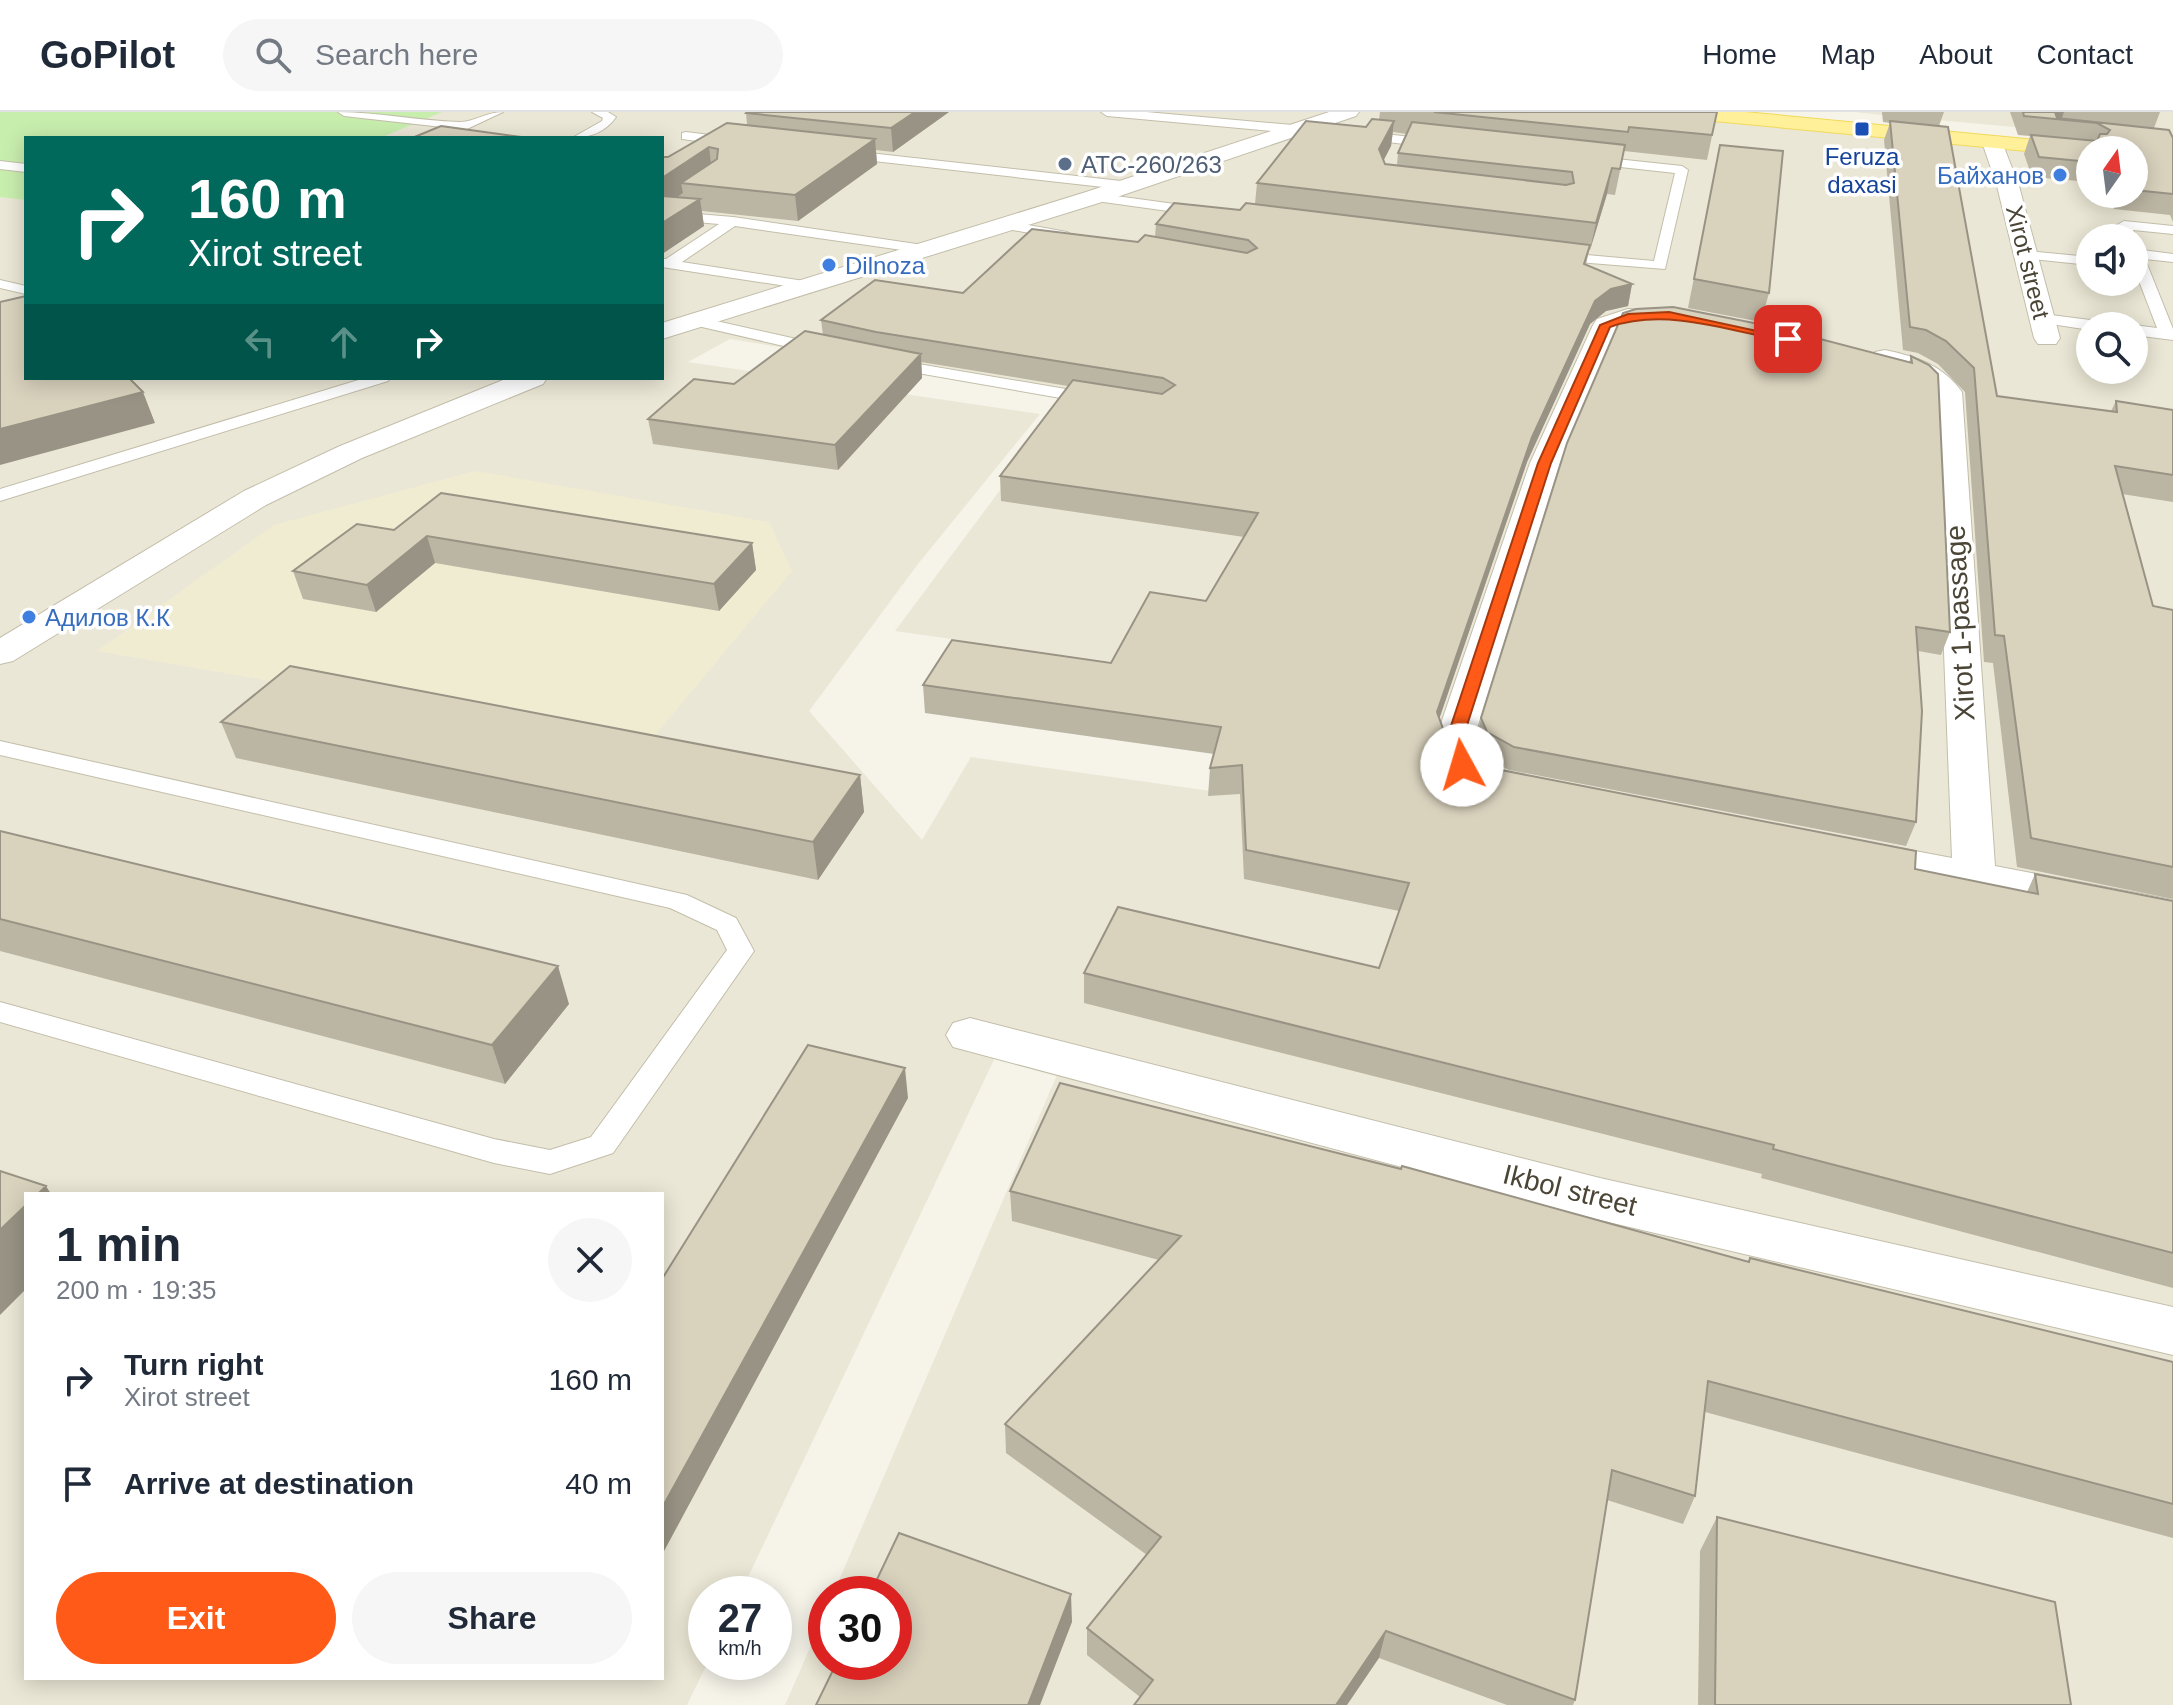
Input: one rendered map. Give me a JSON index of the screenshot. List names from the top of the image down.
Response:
{
  "streets": {
    "street": ["Xirot street", "Xirot 1-passage", "Ikbol street"]
  },
  "places": {
    "transit": ["Feruza daxasi"],
    "other": [
      "АТС-260/263",
      "Байханов",
      "Dilnoza",
      "Адилов К.К"
    ]
  },
  "north": "top",
  "page": {
    "header": "GoPilot",
    "search": "Search here",
    "nav": [
      "Home",
      "Map",
      "About",
      "Contact"
    ],
    "turn": ["160 m", "Xirot street"],
    "heading": ["1 min", "200 m · 19:35"],
    "list": [
      {
        "name": "Turn right",
        "note": "Xirot street",
        "value": "160 m"
      },
      {
        "name": "Arrive at destination",
        "value": "40 m"
      }
    ],
    "buttons": ["Exit", "Share"],
    "speed": "27 km/h",
    "limit": "30"
  }
}
